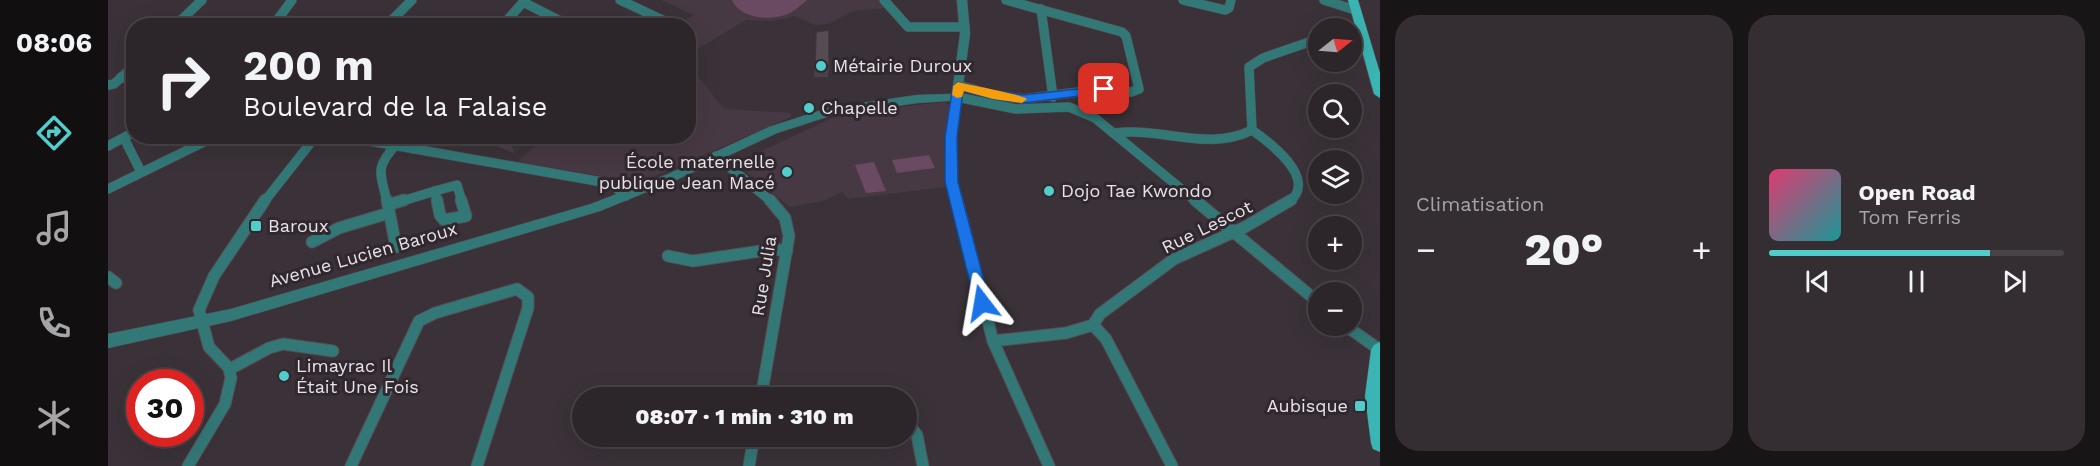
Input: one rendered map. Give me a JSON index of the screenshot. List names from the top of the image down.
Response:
{
  "streets": {
    "street": ["Rue Lescot", "Avenue Lucien Baroux", "Rue Julia"]
  },
  "crossings": [
    ["Avenue Lucien Baroux", "Rue Julia"]
  ],
  "places": {
    "other": [
      "Métairie Duroux",
      "Chapelle",
      "École maternelle publique Jean Macé",
      "Dojo Tae Kwondo",
      "Limayrac Il Était Une Fois"
    ],
    "transit": ["Baroux", "Aubisque"]
  },
  "north": "right",
  "page": {
    "tabs": "08:06",
    "tile": "Climatisation",
    "map_buttons": ["+", "−"],
    "turn": ["200 m", "Boulevard de la Falaise"],
    "song": ["Open Road", "Tom Ferris"],
    "heat": ["−", "20°", "+"],
    "limit": "30",
    "trip": "08:07 · 1 min · 310 m"
  }
}
